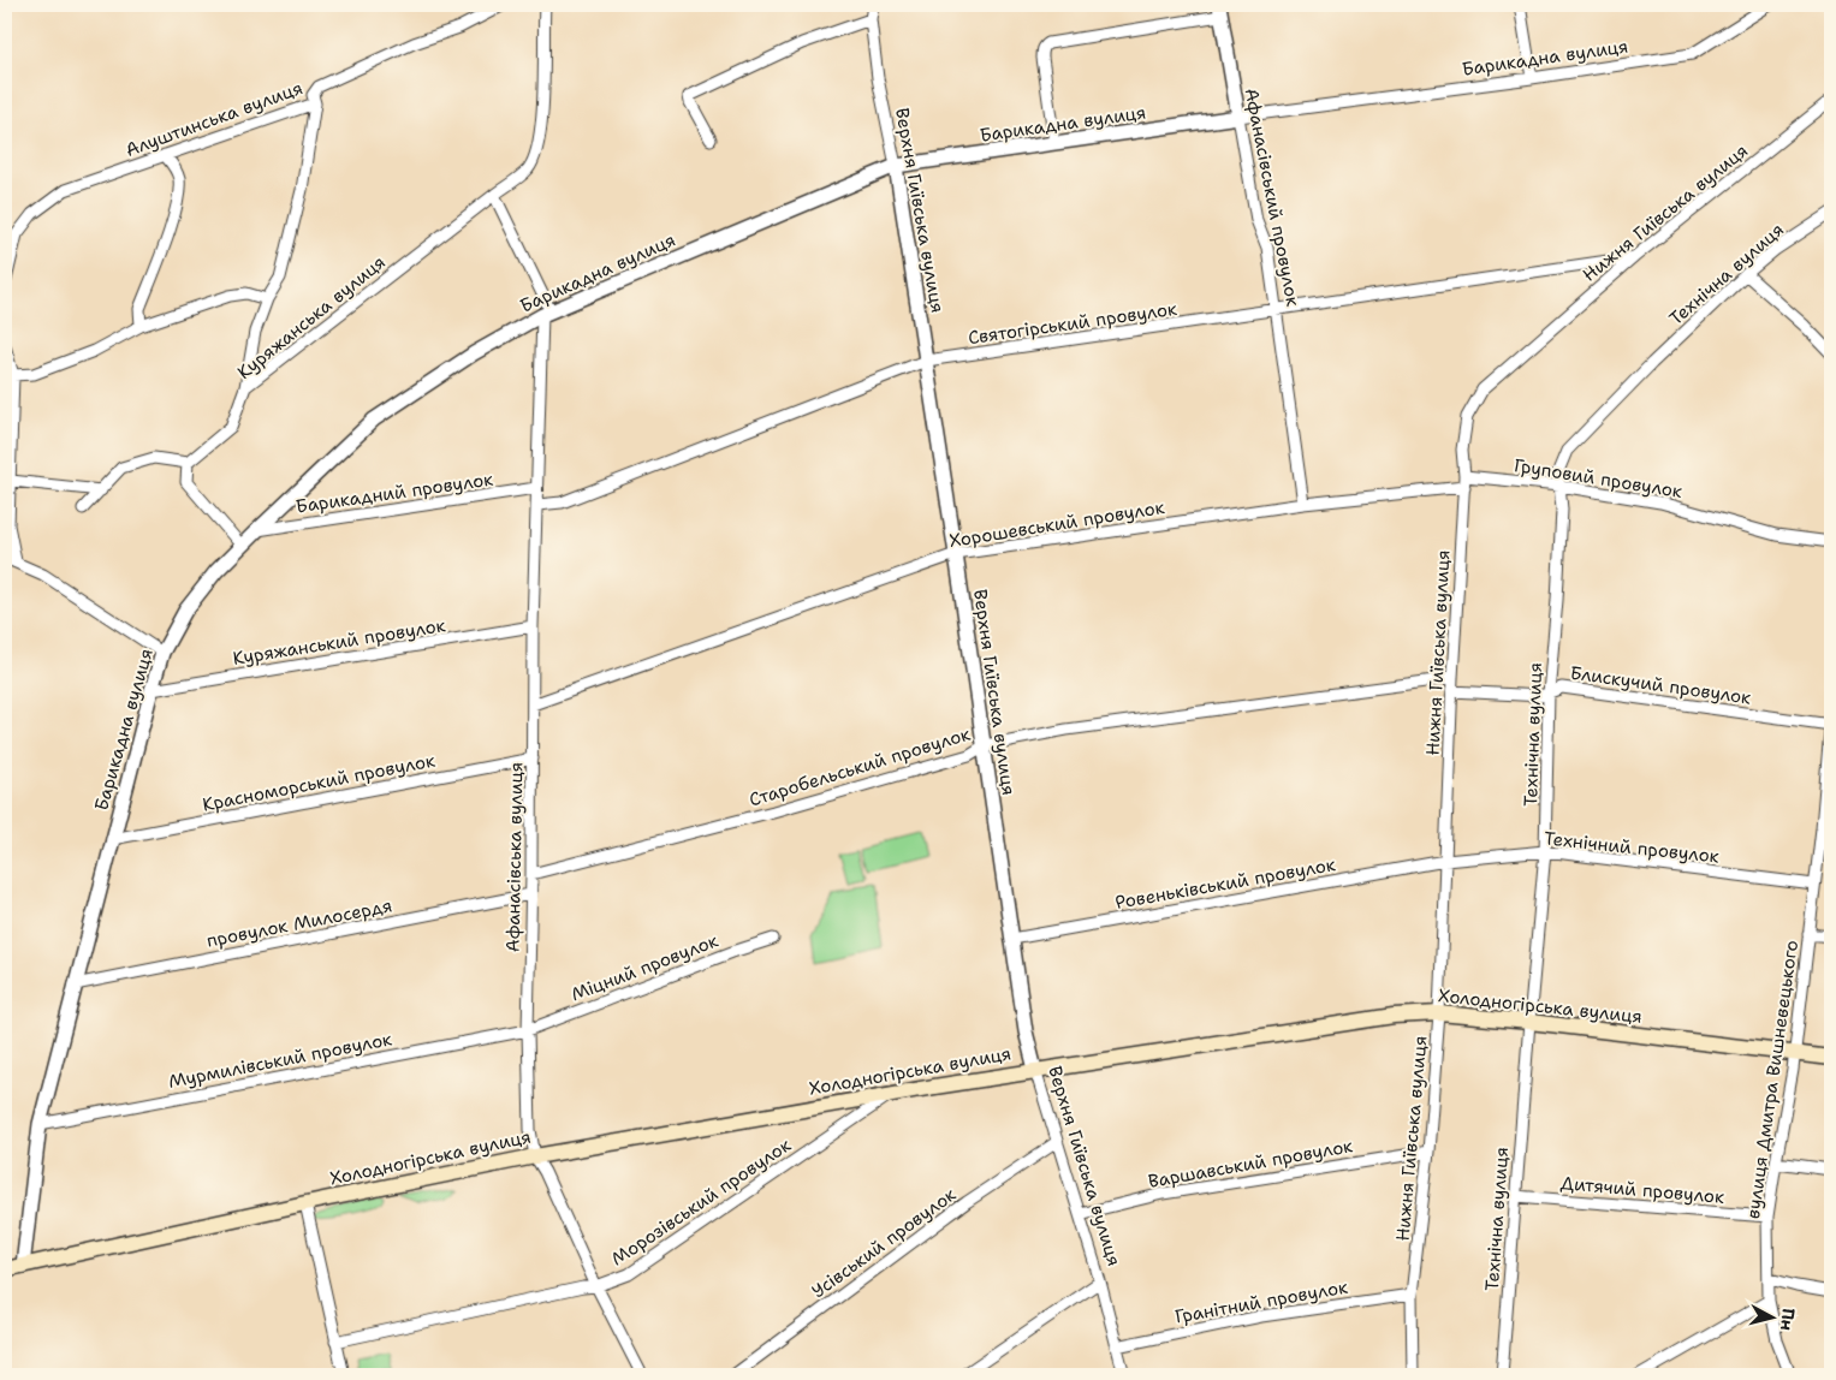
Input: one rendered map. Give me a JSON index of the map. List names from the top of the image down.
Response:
{
  "streets": {
    "main road": ["Холодногірська вулиця"],
    "street": [
      "Барикадна вулиця",
      "Алуштинська вулиця",
      "Афанасівський провулок",
      "Верхня Гиївська вулиця",
      "Нижня Гиївська вулиця",
      "Технічна вулиця",
      "Куряжанська вулиця",
      "Святогірський провулок",
      "Груповий провулок",
      "Барикадний провулок",
      "Хорошевський провулок",
      "Куряжанський провулок",
      "Блискучий провулок",
      "Старобельський провулок",
      "Красноморський провулок",
      "Технічний провулок",
      "Афанасівська вулиця",
      "Ровеньківський провулок",
      "провулок Милосердя",
      "Міцний провулок",
      "Мурмилівський провулок",
      "вулиця Дмитра Вишневецького",
      "Варшавський провулок",
      "Дитячий провулок",
      "Морозівський провулок",
      "Усівський провулок",
      "Гранітний провулок"
    ]
  },
  "crossings": [
    ["Барикадна вулиця", "Афанасівський провулок"],
    ["Барикадна вулиця", "Верхня Гиївська вулиця"],
    ["Барикадна вулиця", "Барикадний провулок"],
    ["Барикадна вулиця", "Куряжанський провулок"],
    ["Барикадна вулиця", "Красноморський провулок"],
    ["Барикадна вулиця", "Афанасівська вулиця"],
    ["Барикадна вулиця", "провулок Милосердя"],
    ["Барикадна вулиця", "Холодногірська вулиця"],
    ["Барикадна вулиця", "Мурмилівський провулок"],
    ["Афанасівський провулок", "Святогірський провулок"],
    ["Афанасівський провулок", "Хорошевський провулок"],
    ["Верхня Гиївська вулиця", "Святогірський провулок"],
    ["Верхня Гиївська вулиця", "Хорошевський провулок"],
    ["Верхня Гиївська вулиця", "Старобельський провулок"],
    ["Верхня Гиївська вулиця", "Ровеньківський провулок"],
    ["Верхня Гиївська вулиця", "Холодногірська вулиця"],
    ["Верхня Гиївська вулиця", "Варшавський провулок"],
    ["Верхня Гиївська вулиця", "Усівський провулок"],
    ["Верхня Гиївська вулиця", "Гранітний провулок"],
    ["Нижня Гиївська вулиця", "Святогірський провулок"],
    ["Нижня Гиївська вулиця", "Груповий провулок"],
    ["Нижня Гиївська вулиця", "Хорошевський провулок"],
    ["Нижня Гиївська вулиця", "Блискучий провулок"],
    ["Нижня Гиївська вулиця", "Старобельський провулок"],
    ["Нижня Гиївська вулиця", "Технічний провулок"],
    ["Нижня Гиївська вулиця", "Ровеньківський провулок"],
    ["Нижня Гиївська вулиця", "Холодногірська вулиця"],
    ["Нижня Гиївська вулиця", "Варшавський провулок"],
    ["Нижня Гиївська вулиця", "Гранітний провулок"],
    ["Технічна вулиця", "Груповий провулок"],
    ["Технічна вулиця", "Блискучий провулок"],
    ["Технічна вулиця", "Технічний провулок"],
    ["Технічна вулиця", "Холодногірська вулиця"],
    ["Технічна вулиця", "Дитячий провулок"],
    ["Куряжанська вулиця", "Афанасівська вулиця"],
    ["Святогірський провулок", "Афанасівська вулиця"],
    ["Груповий провулок", "Хорошевський провулок"],
    ["Барикадний провулок", "Афанасівська вулиця"],
    ["Хорошевський провулок", "Афанасівська вулиця"],
    ["Куряжанський провулок", "Афанасівська вулиця"],
    ["Блискучий провулок", "вулиця Дмитра Вишневецького"],
    ["Старобельський провулок", "Афанасівська вулиця"],
    ["Красноморський провулок", "Афанасівська вулиця"],
    ["Технічний провулок", "Ровеньківський провулок"],
    ["Технічний провулок", "вулиця Дмитра Вишневецького"],
    ["Афанасівська вулиця", "провулок Милосердя"],
    ["Афанасівська вулиця", "Міцний провулок"],
    ["Афанасівська вулиця", "Холодногірська вулиця"],
    ["Афанасівська вулиця", "Мурмилівський провулок"],
    ["Афанасівська вулиця", "Морозівський провулок"],
    ["Міцний провулок", "Мурмилівський провулок"],
    ["Холодногірська вулиця", "вулиця Дмитра Вишневецького"],
    ["Холодногірська вулиця", "Морозівський провулок"],
    ["вулиця Дмитра Вишневецького", "Дитячий провулок"]
  ],
  "north": "right"
}
